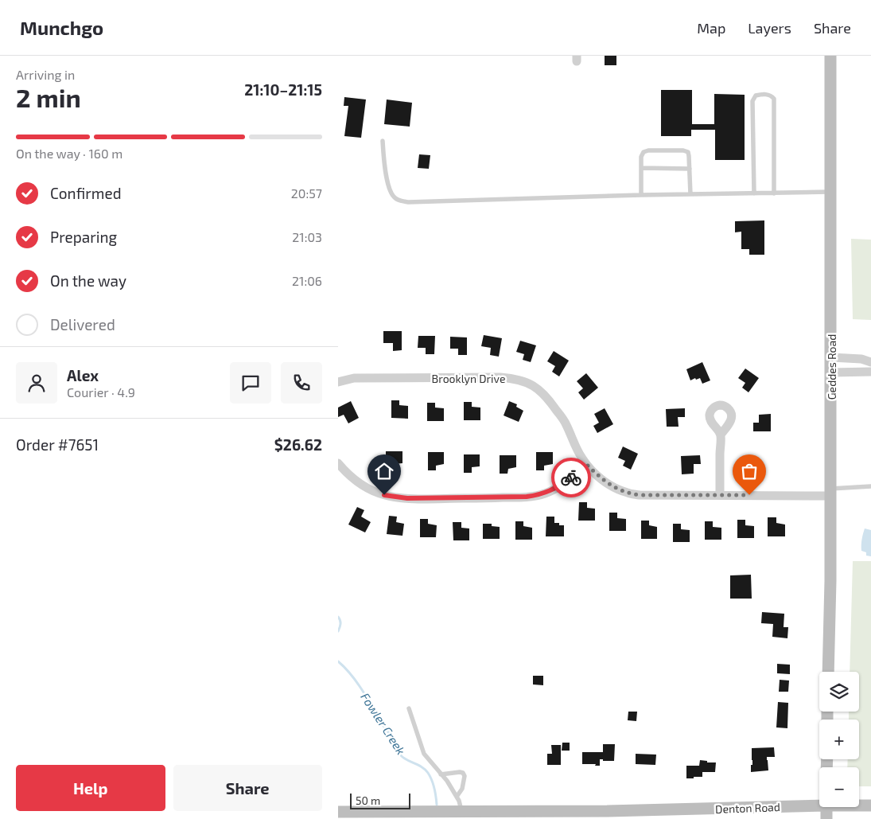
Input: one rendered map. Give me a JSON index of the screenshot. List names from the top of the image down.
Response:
{
  "streets": {
    "main road": ["Geddes Road", "Denton Road"],
    "street": ["Brooklyn Drive"]
  },
  "crossings": [
    ["Geddes Road", "Brooklyn Drive"]
  ],
  "water": ["Fowler Creek"],
  "scale_bar": "50 m",
  "page": {
    "header": "Munchgo",
    "nav": ["Map", "Layers", "Share"],
    "heading": ["2 min", "Arriving in", "21:10–21:15"],
    "panel": [
      "Alex",
      "Courier · 4.9",
      "Order #7651",
      "$26.62"
    ],
    "bar": "On the way · 160 m",
    "list": [
      ["Confirmed", "20:57"],
      ["Preparing", "21:03"],
      ["On the way", "21:06"],
      "Delivered"
    ],
    "map_buttons": ["+", "−"],
    "buttons": ["Help", "Share"],
    "scale": "50 m"
  }
}
